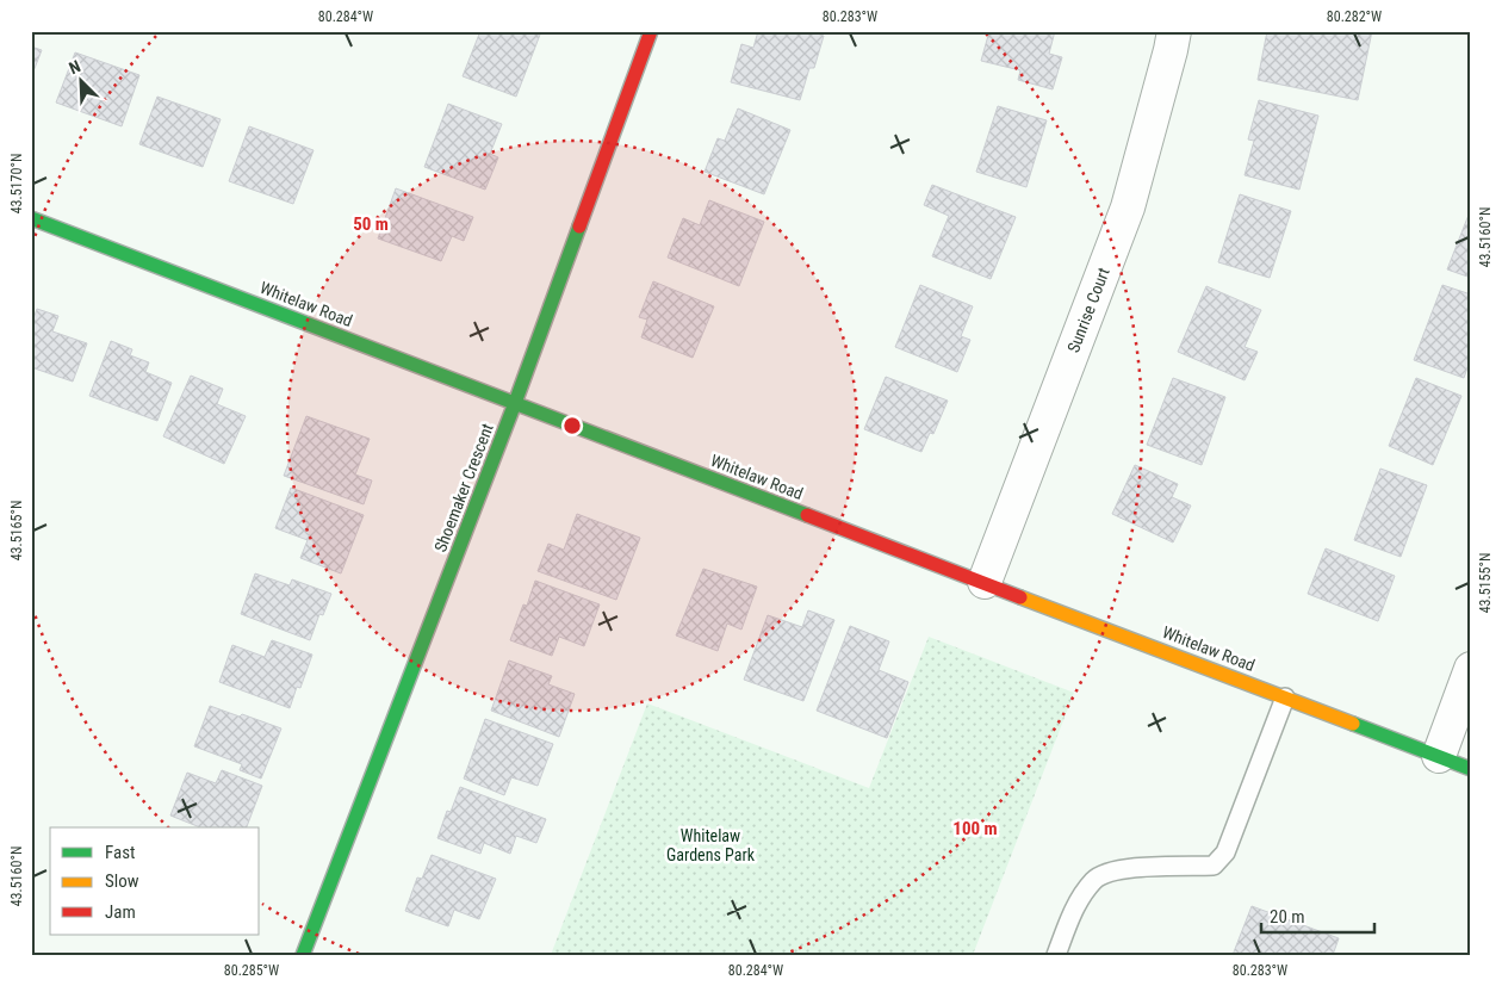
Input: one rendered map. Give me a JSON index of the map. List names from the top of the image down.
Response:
{
  "streets": {
    "street": ["Whitelaw Road", "Sunrise Court", "Shoemaker Crescent"]
  },
  "crossings": [
    ["Whitelaw Road", "Sunrise Court"],
    ["Whitelaw Road", "Shoemaker Crescent"]
  ],
  "parks": ["Whitelaw Gardens Park"],
  "legend": ["Fast", "Slow", "Jam"],
  "scale_bar": "20 m",
  "north": "top left",
  "coordinates": [
    "80.284°W",
    "80.283°W",
    "80.282°W",
    "43.5170°N",
    "43.5160°N",
    "43.5165°N",
    "43.5155°N",
    "80.285°W"
  ],
  "rings": ["50 m", "100 m"]
}
